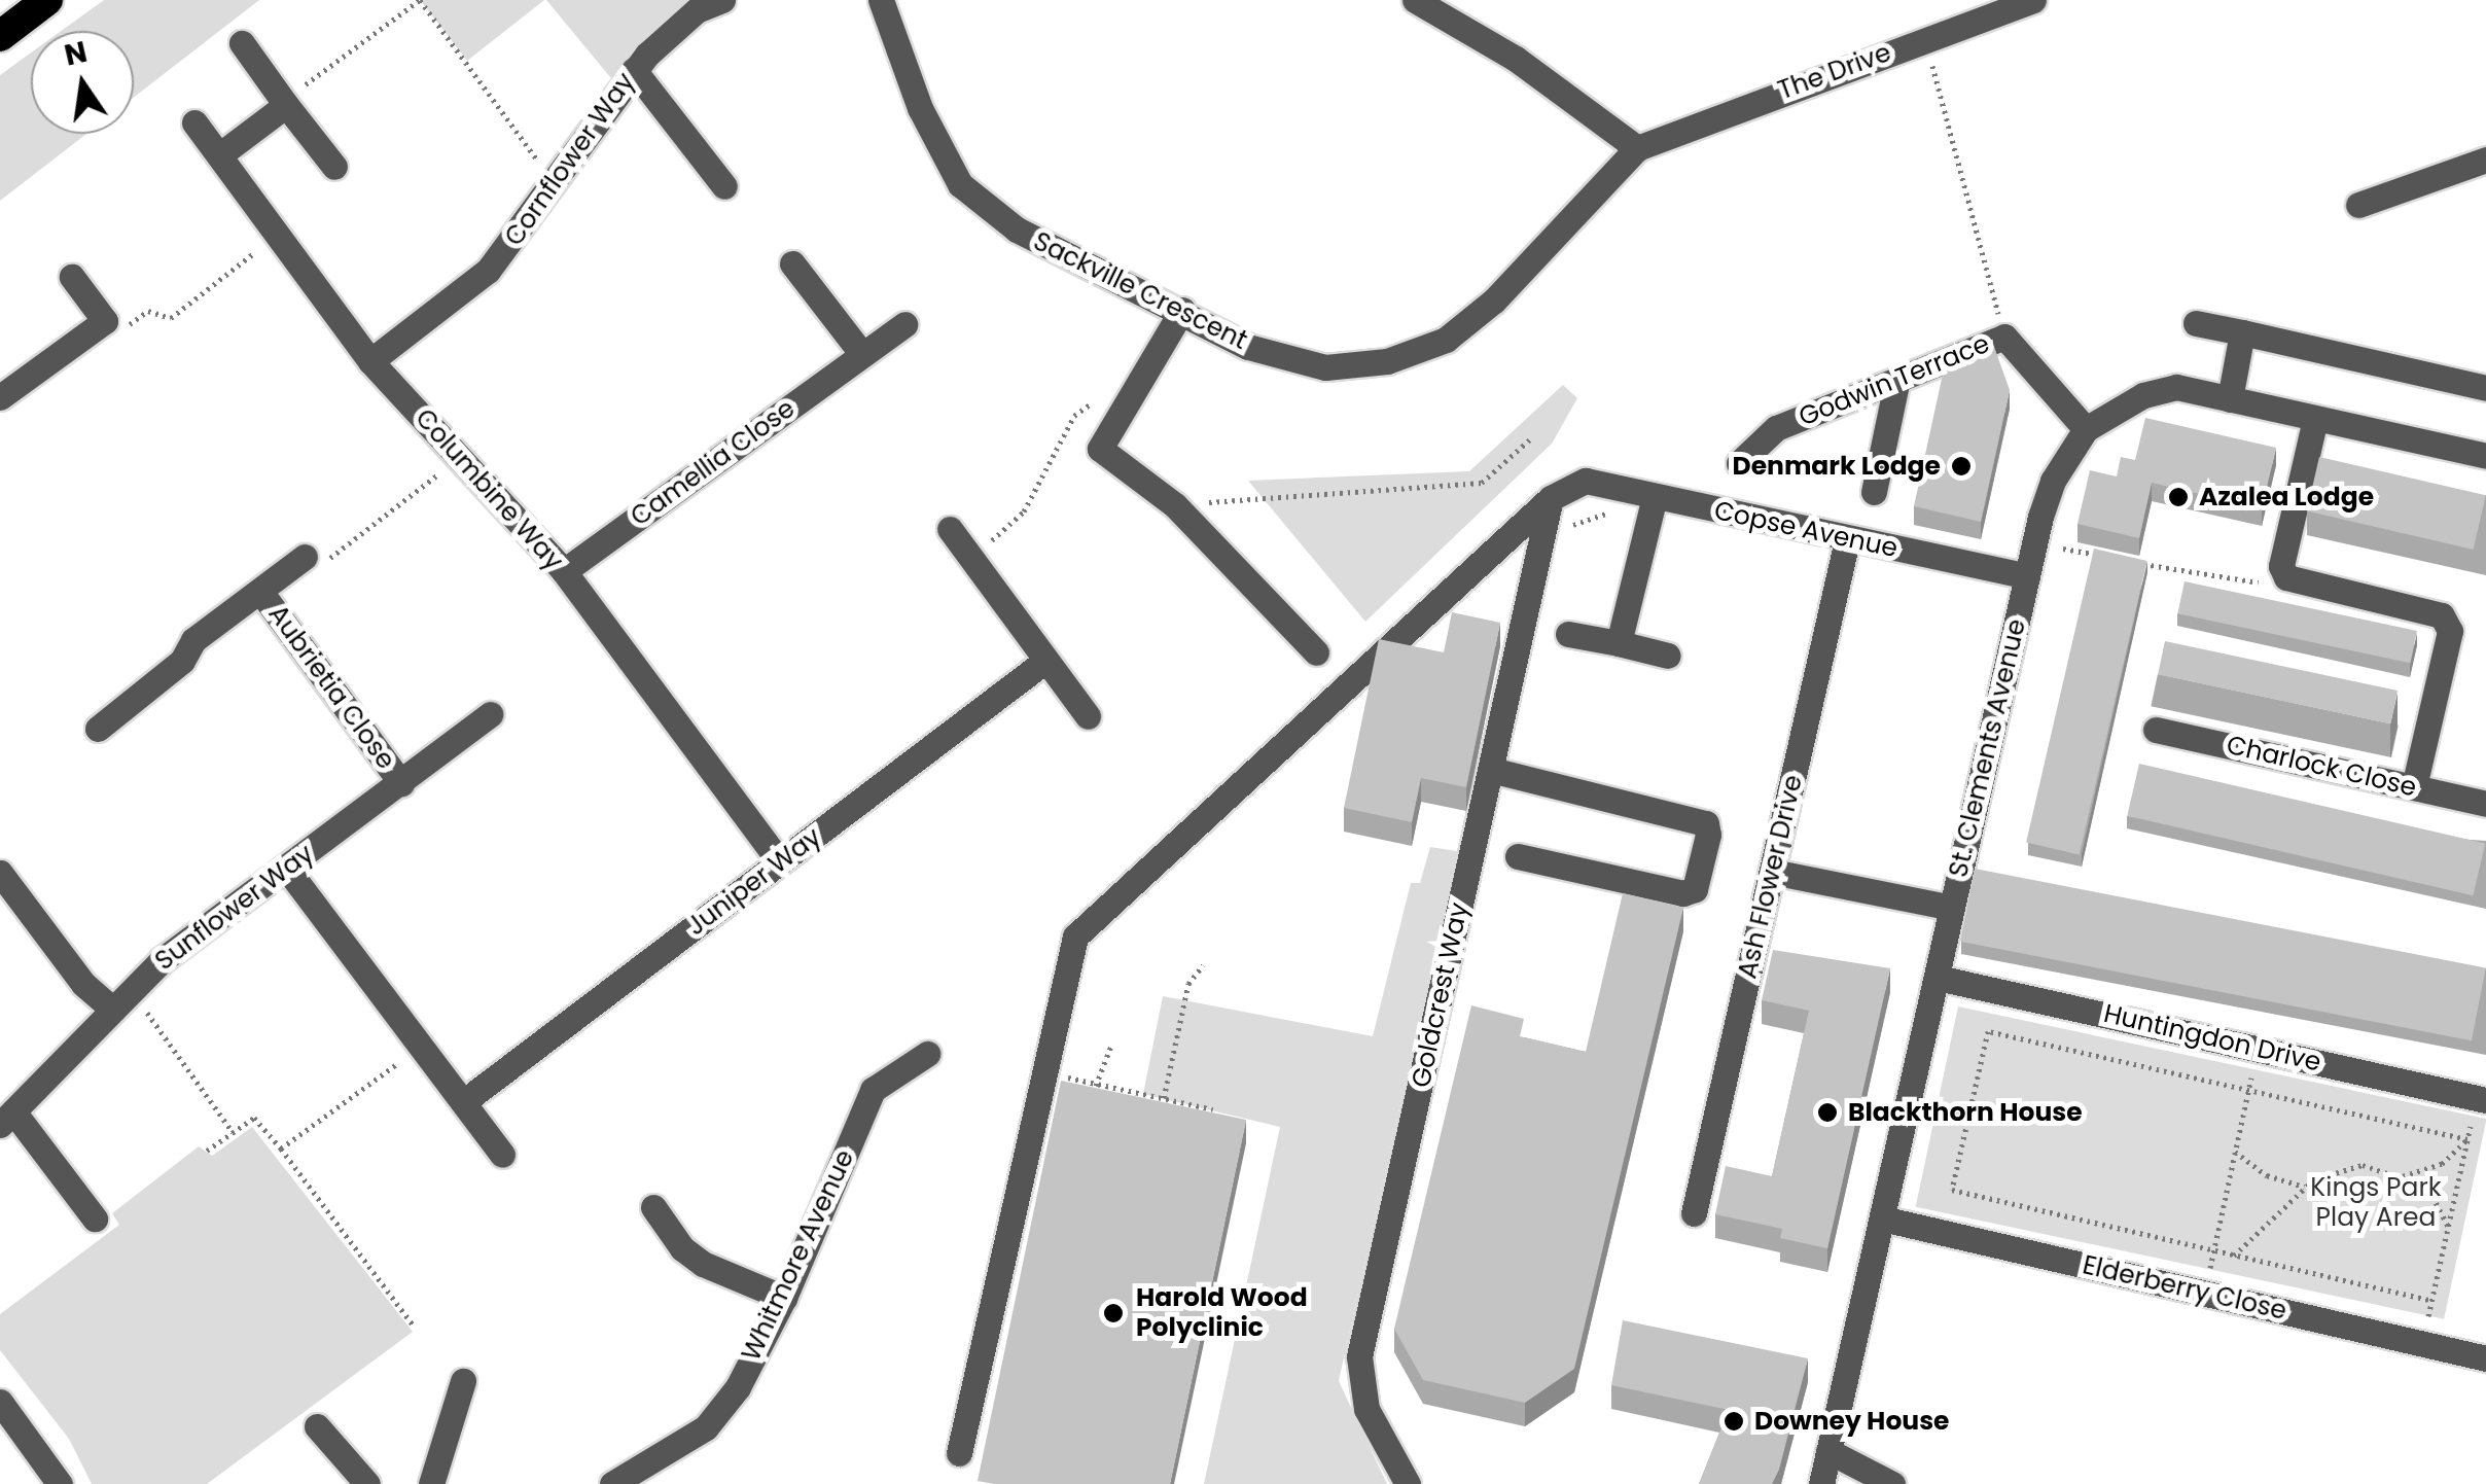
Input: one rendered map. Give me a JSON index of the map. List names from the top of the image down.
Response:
{
  "streets": {
    "street": [
      "The Drive",
      "Cornflower Way",
      "Sackville Crescent",
      "Godwin Terrace",
      "Camellia Close",
      "Columbine Way",
      "Copse Avenue",
      "Aubrietia Close",
      "St. Clements Avenue",
      "Charlock Close",
      "Ash Flower Drive",
      "Juniper Way",
      "Sunflower Way",
      "Goldcrest Way",
      "Huntingdon Drive",
      "Whitmore Avenue",
      "Elderberry Close"
    ]
  },
  "crossings": [
    ["The Drive", "Sackville Crescent"],
    ["Cornflower Way", "Columbine Way"],
    ["Godwin Terrace", "St. Clements Avenue"],
    ["Camellia Close", "Columbine Way"],
    ["Columbine Way", "Juniper Way"],
    ["Copse Avenue", "St. Clements Avenue"],
    ["Copse Avenue", "Ash Flower Drive"],
    ["Copse Avenue", "Goldcrest Way"],
    ["Aubrietia Close", "Sunflower Way"],
    ["St. Clements Avenue", "Huntingdon Drive"],
    ["St. Clements Avenue", "Elderberry Close"]
  ],
  "parks": ["Kings Park Play Area"],
  "places": [
    "Denmark Lodge",
    "Azalea Lodge",
    "Blackthorn House",
    "Harold Wood Polyclinic",
    "Downey House"
  ],
  "north": "top"
}
